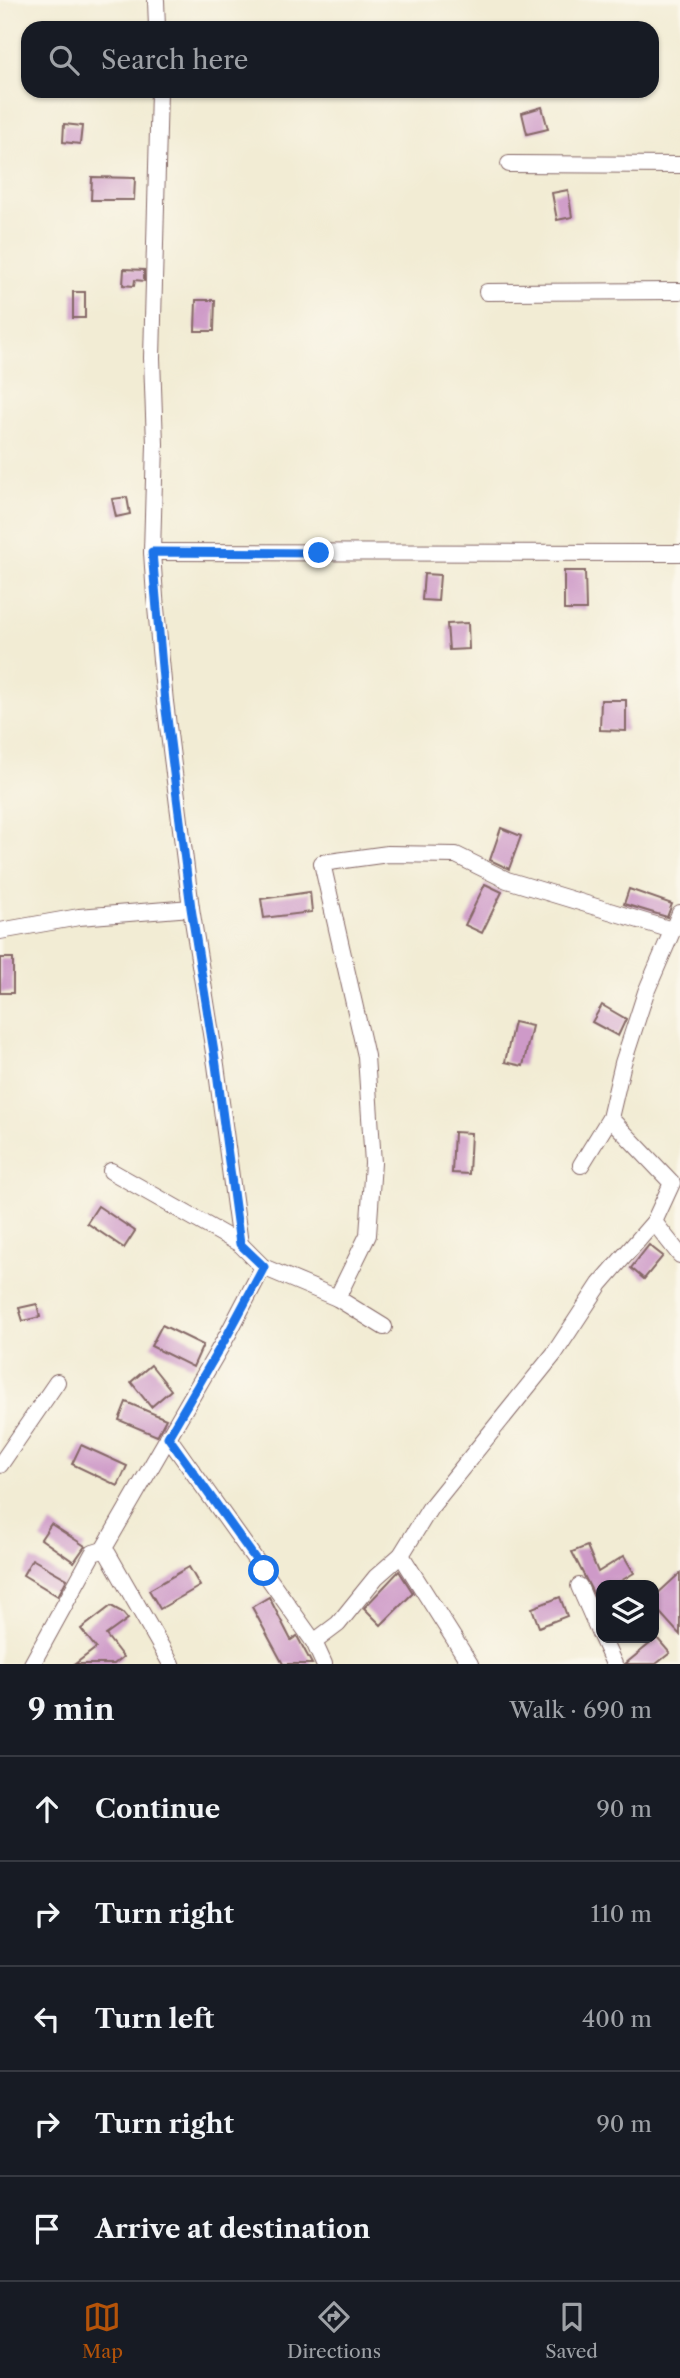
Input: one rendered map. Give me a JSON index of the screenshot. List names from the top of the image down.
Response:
{
  "page": {
    "search": "Search here",
    "heading": ["9 min", "Walk · 690 m"],
    "list": [
      ["Continue", "90 m"],
      ["Turn right", "110 m"],
      ["Turn left", "400 m"],
      ["Turn right", "90 m"],
      "Arrive at destination"
    ],
    "nav": ["Map", "Directions", "Saved"]
  }
}
